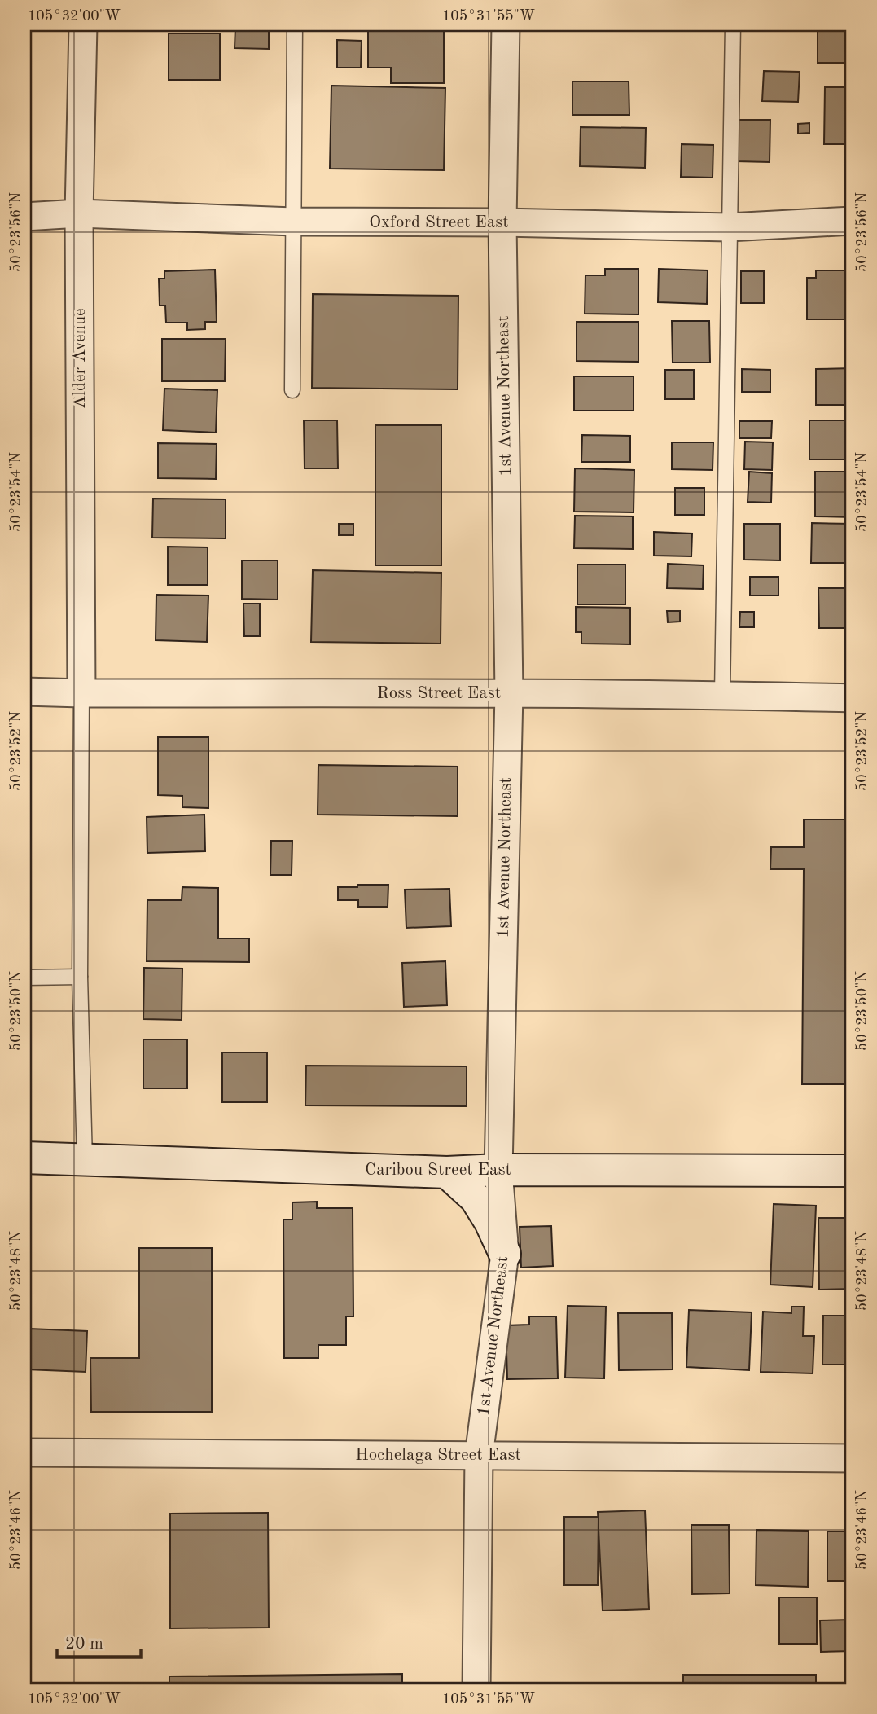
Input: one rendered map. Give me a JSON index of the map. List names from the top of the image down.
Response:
{
  "streets": {
    "street": [
      "Oxford Street East",
      "Alder Avenue",
      "1st Avenue Northeast",
      "Ross Street East",
      "Caribou Street East",
      "Hochelaga Street East"
    ]
  },
  "crossings": [
    ["Oxford Street East", "Alder Avenue"],
    ["Oxford Street East", "1st Avenue Northeast"],
    ["Alder Avenue", "Ross Street East"],
    ["1st Avenue Northeast", "Ross Street East"],
    ["1st Avenue Northeast", "Caribou Street East"],
    ["1st Avenue Northeast", "Hochelaga Street East"]
  ],
  "scale_bar": "20 m",
  "coordinates": [
    "105°32'00\"W",
    "105°31'55\"W",
    "50°23'56\"N",
    "50°23'54\"N",
    "50°23'52\"N",
    "50°23'50\"N",
    "50°23'48\"N",
    "50°23'46\"N"
  ]
}
